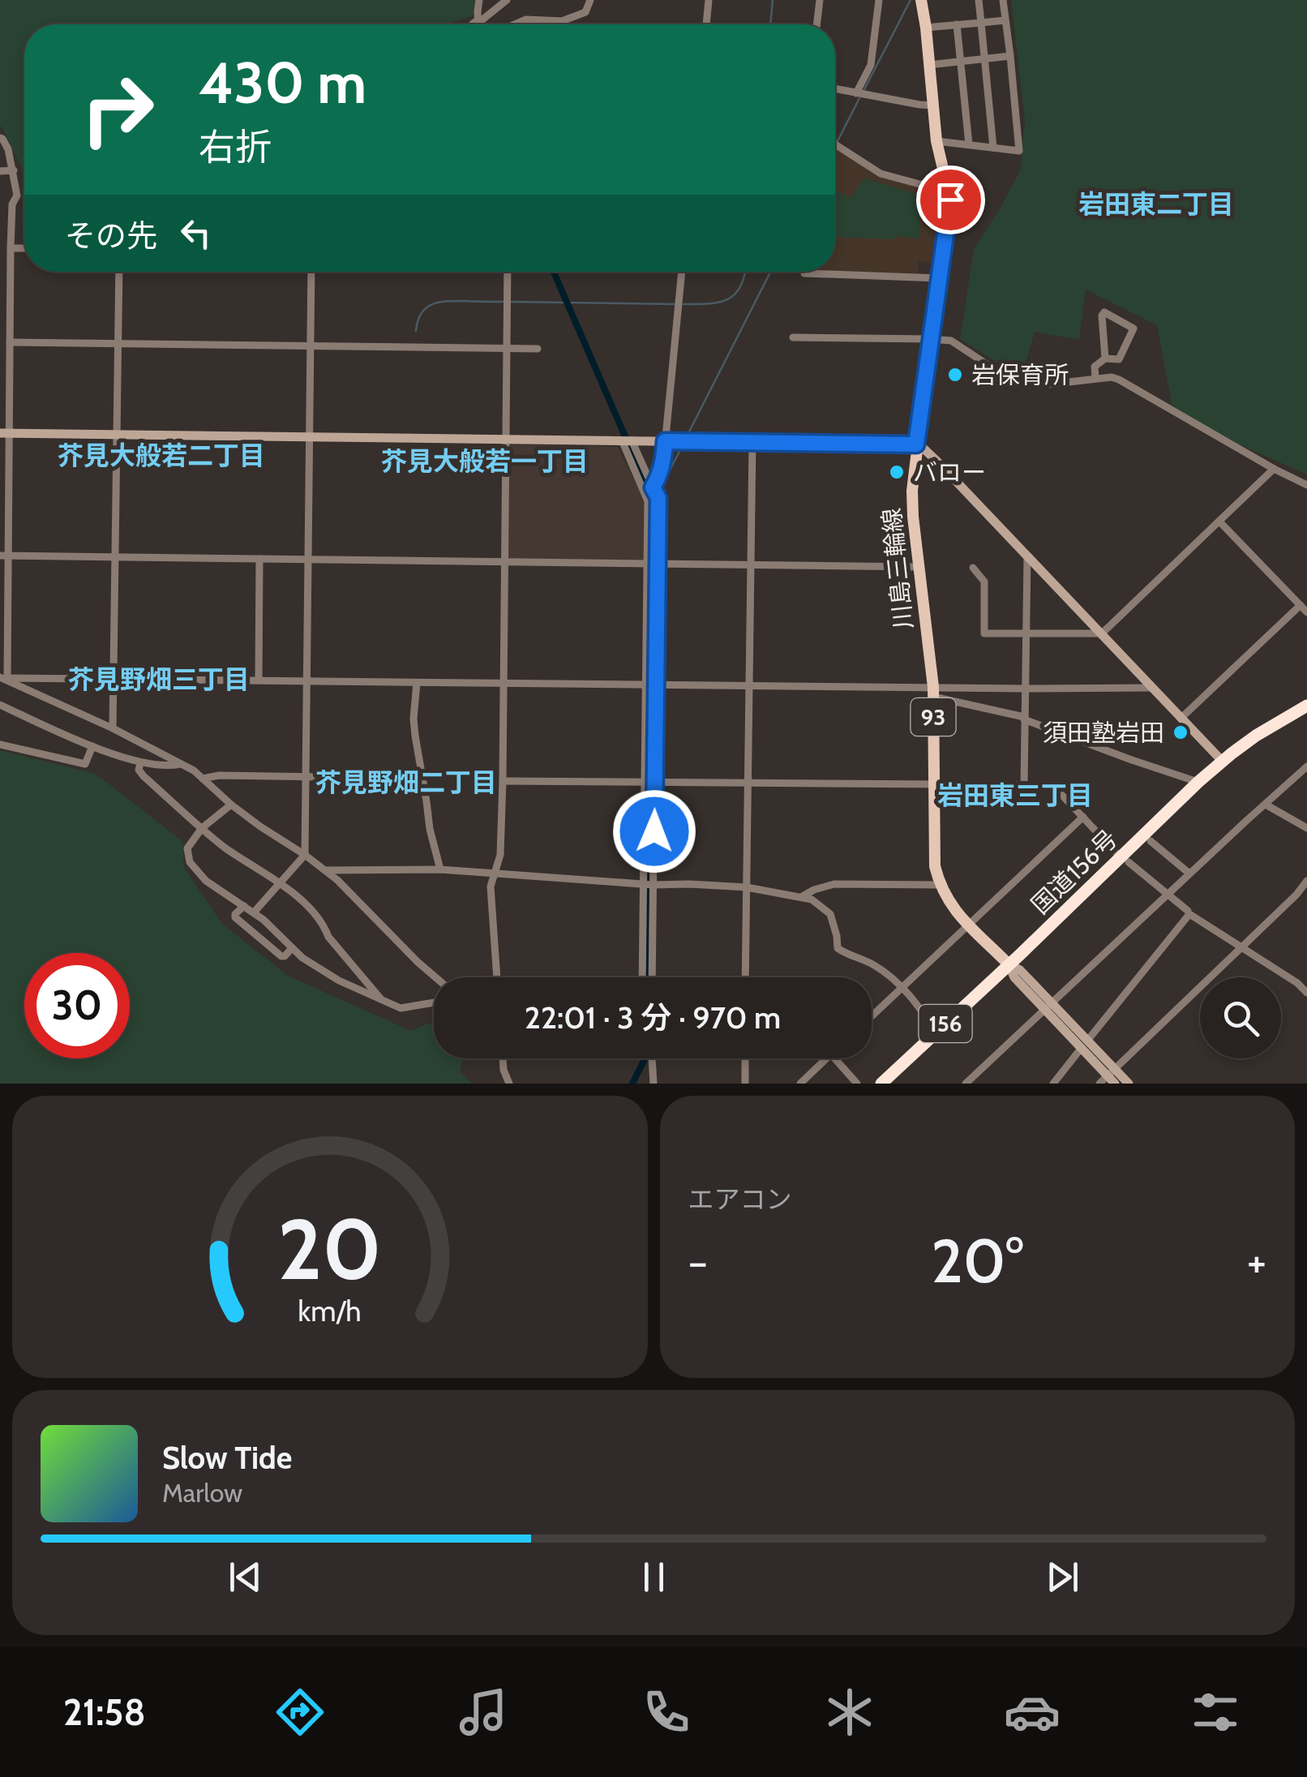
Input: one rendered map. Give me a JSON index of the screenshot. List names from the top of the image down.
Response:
{
  "streets": {
    "highway": ["国道156号", "156"],
    "main road": ["川島三輪線", "93"]
  },
  "crossings": [
    ["川島三輪線", "国道156号"]
  ],
  "districts": [
    "岩田東二丁目",
    "芥見大般若二丁目",
    "芥見大般若一丁目",
    "芥見野畑三丁目",
    "芥見野畑二丁目",
    "岩田東三丁目"
  ],
  "places": ["岩保育所", "バロー", "須田塾岩田"],
  "page": {
    "turn": ["430 m", "右折"],
    "then": "その先",
    "limit": "30",
    "trip": "22:01 · 3 分 · 970 m",
    "tile": "エアコン",
    "heat": ["−", "20°", "+"],
    "song": ["Slow Tide", "Marlow"],
    "tabs": "21:58",
    "gauge": ["20", "km/h"]
  }
}
